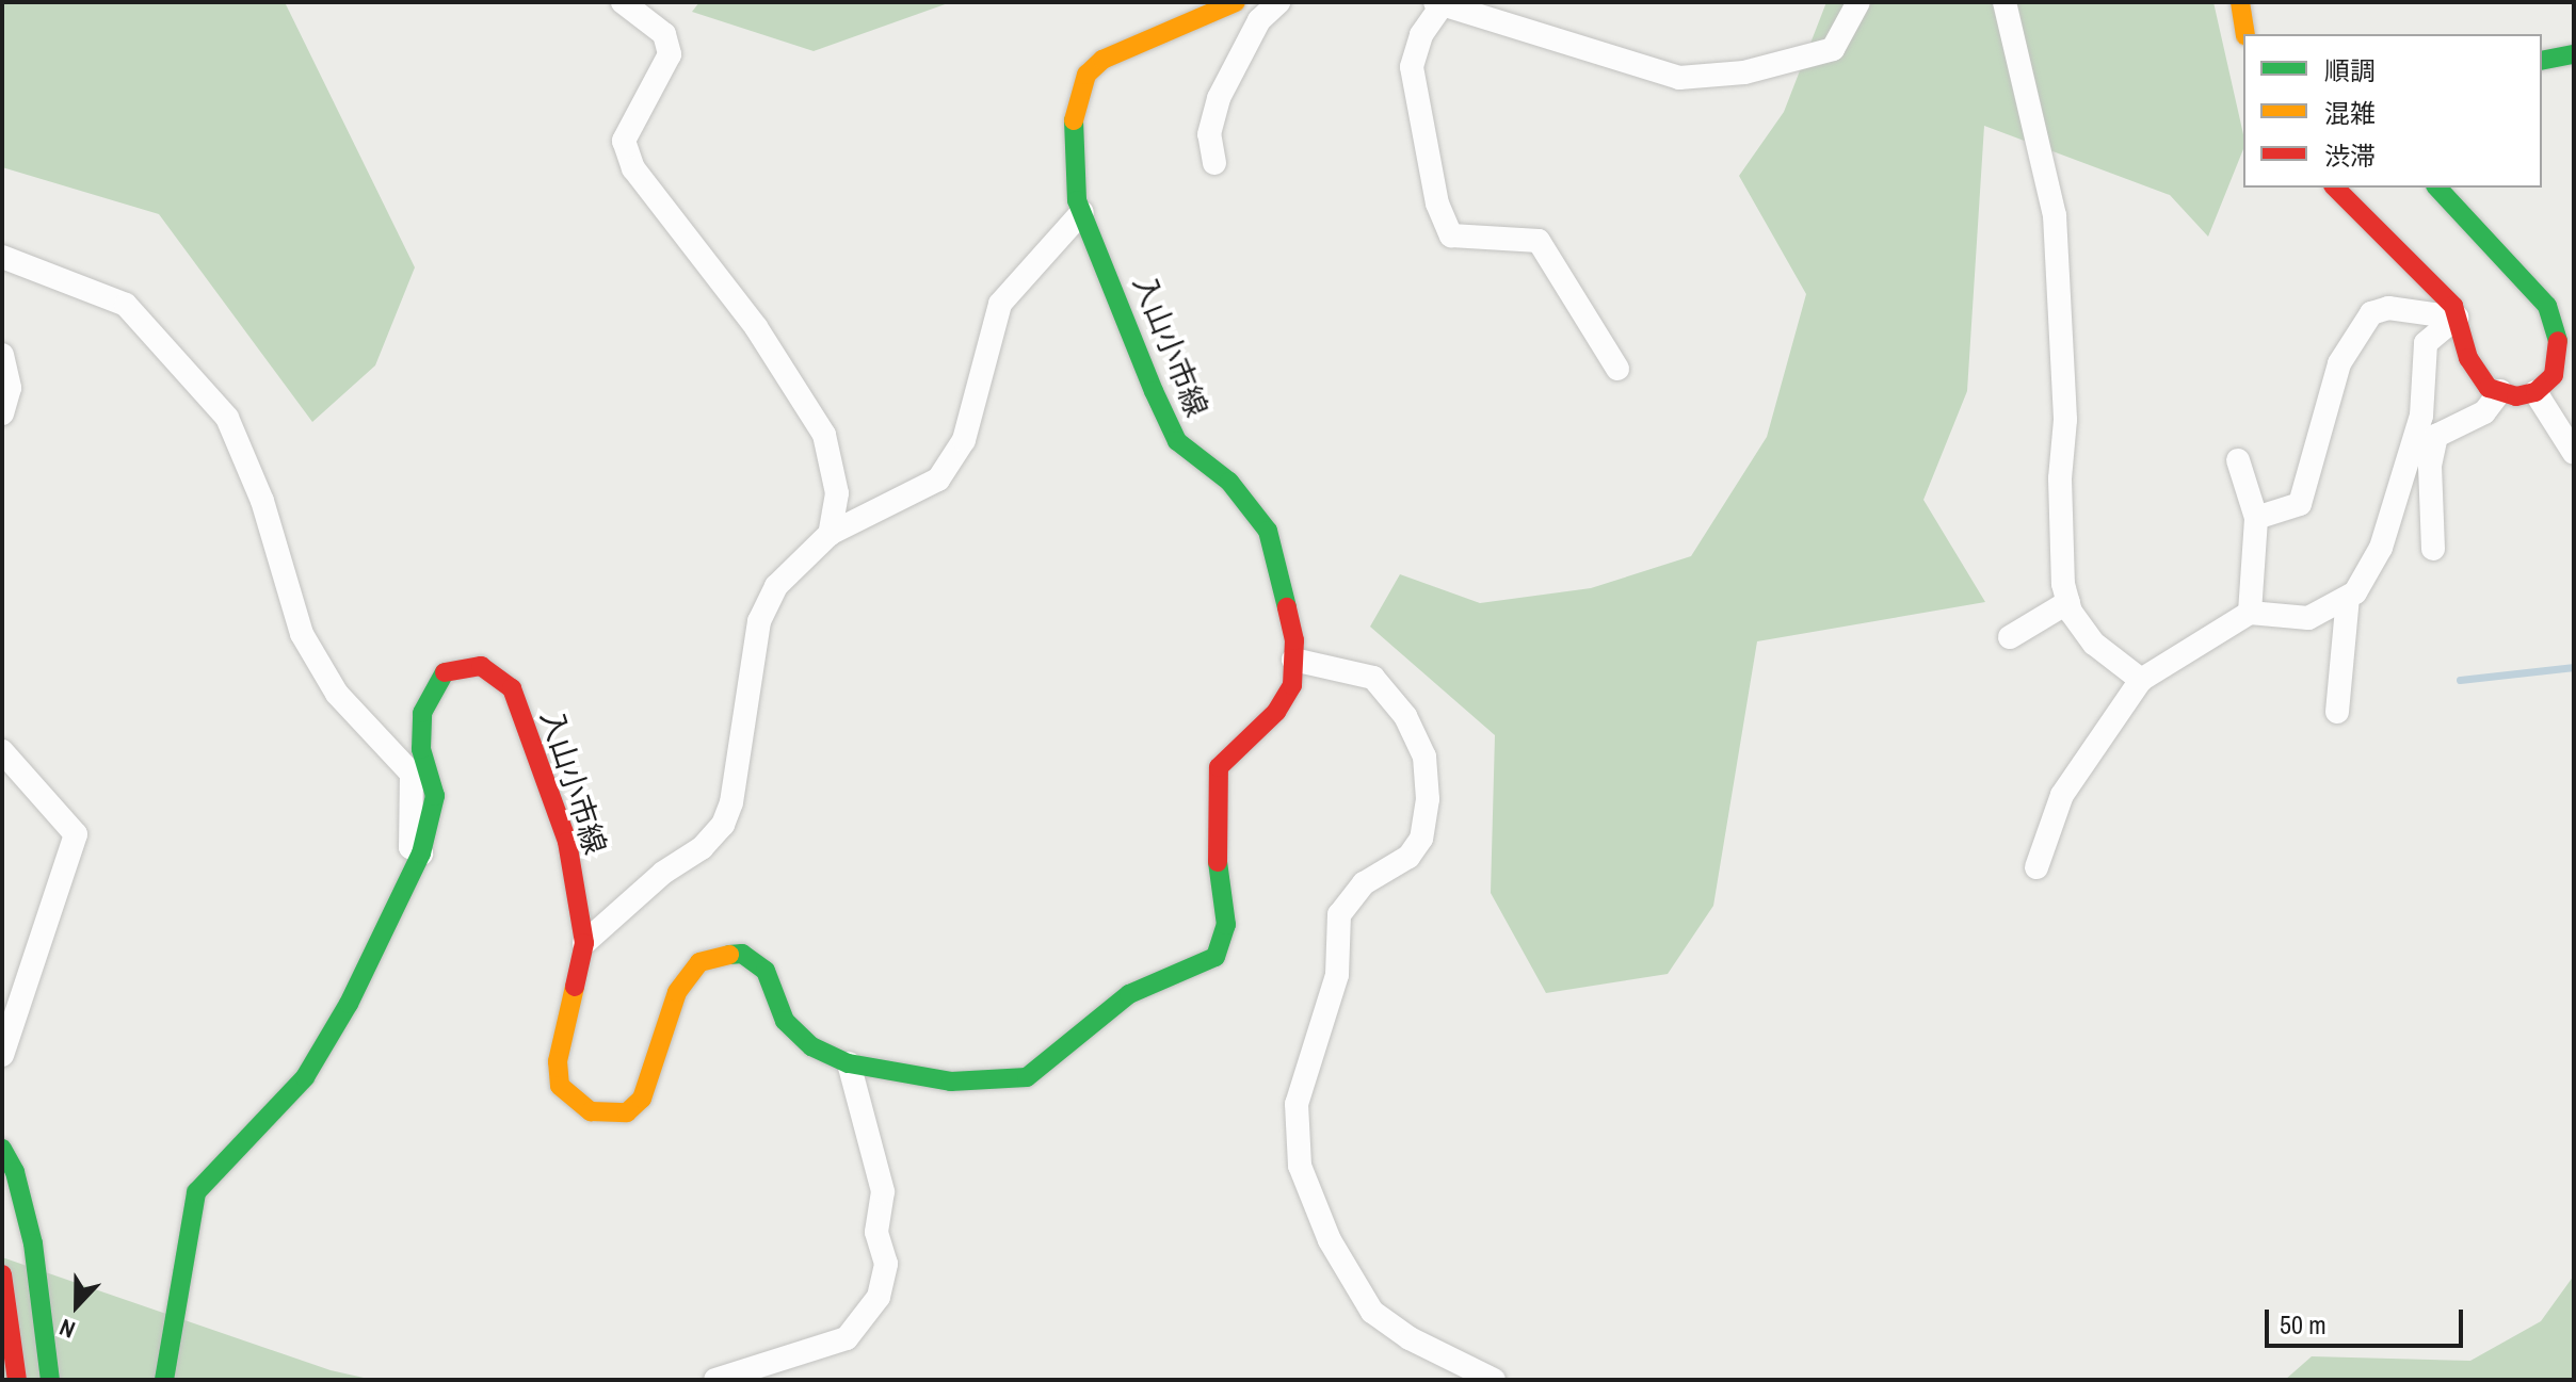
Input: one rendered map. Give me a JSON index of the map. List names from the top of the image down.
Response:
{
  "streets": {
    "main road": ["入山小市線"]
  },
  "legend": ["順調", "混雑", "渋滞"],
  "scale_bar": "50 m",
  "north": "bottom"
}
